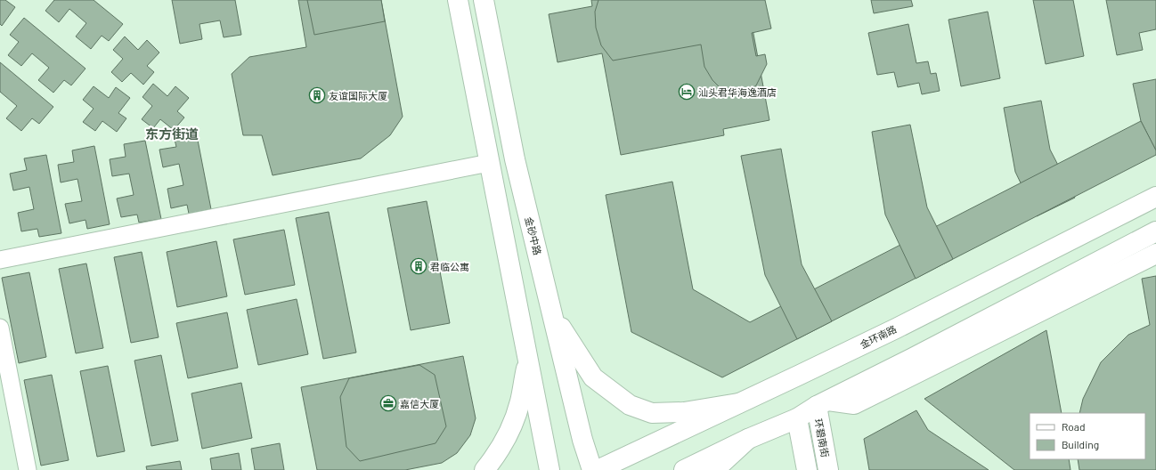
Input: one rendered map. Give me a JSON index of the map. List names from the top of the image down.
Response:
{
  "streets": {
    "main road": ["金砂中路", "金环南路", "环碧南街"]
  },
  "districts": ["东方街道"],
  "places": {
    "hotel": ["汕头君华海逸酒店"],
    "building": ["友谊国际大厦", "君临公寓"],
    "office": ["嘉信大厦"]
  },
  "legend": ["Road", "Building"]
}
